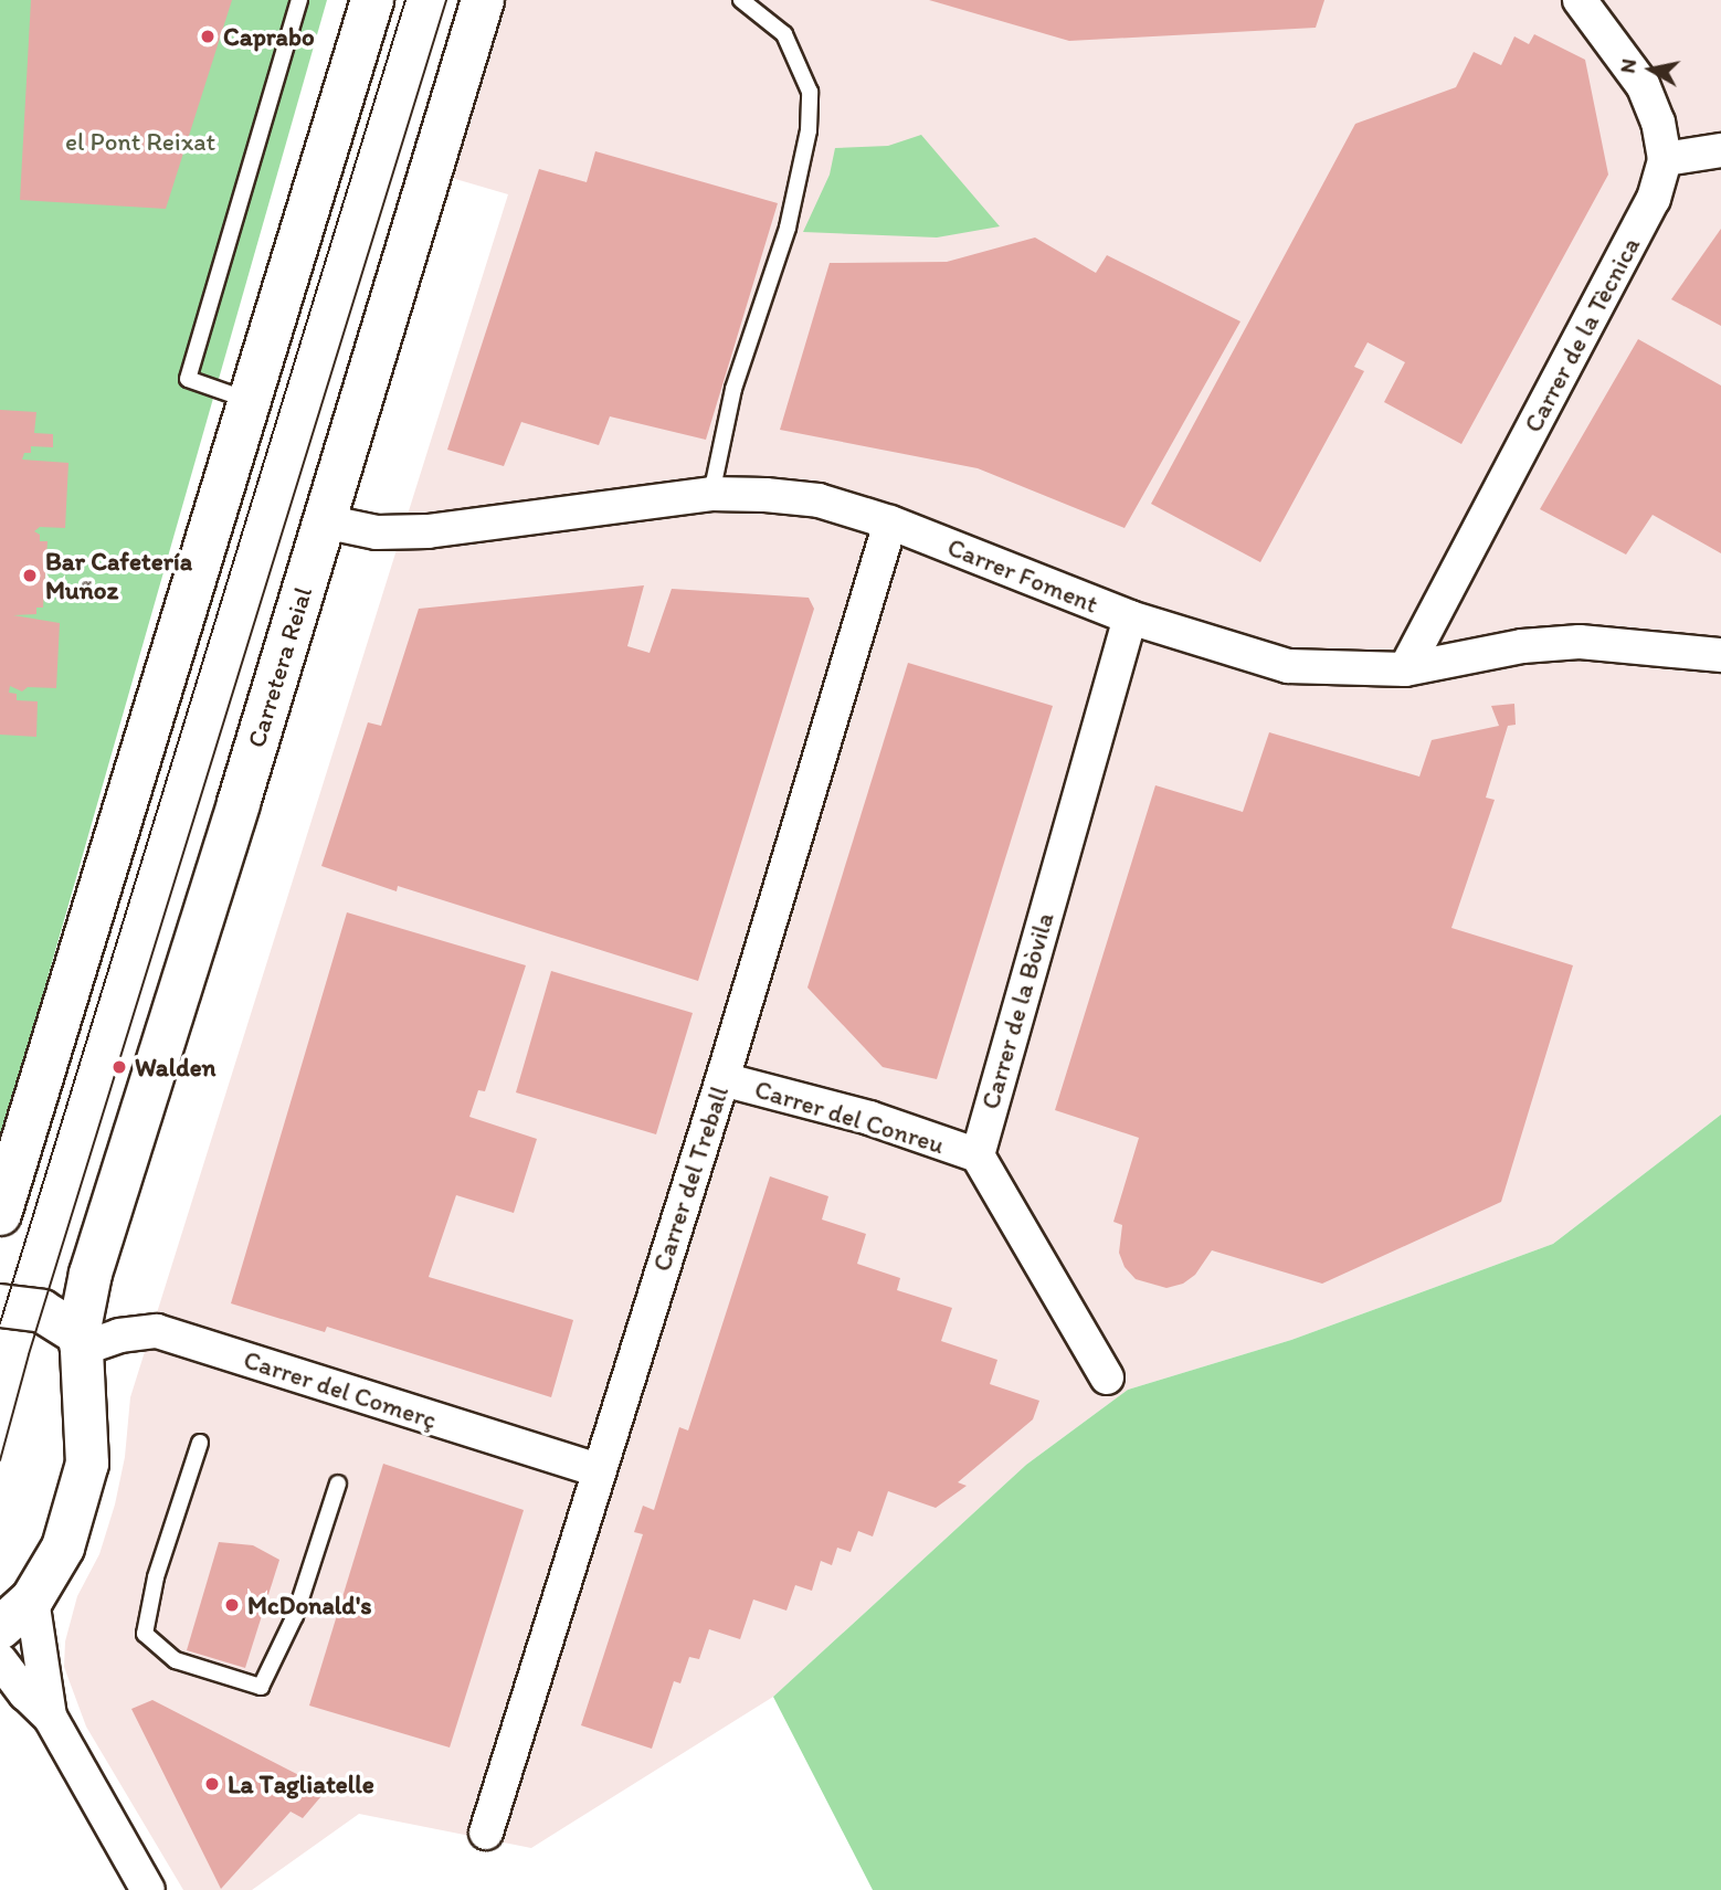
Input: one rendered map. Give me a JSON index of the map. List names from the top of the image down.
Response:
{
  "streets": {
    "main road": ["Carretera Reial"],
    "street": [
      "Carrer de la Tècnica",
      "Carrer Foment",
      "Carrer de la Bòvila",
      "Carrer del Conreu",
      "Carrer del Treball",
      "Carrer del Comerç"
    ]
  },
  "crossings": [
    ["Carrer de la Tècnica", "Carrer Foment"],
    ["Carrer Foment", "Carretera Reial"],
    ["Carrer Foment", "Carrer de la Bòvila"],
    ["Carrer Foment", "Carrer del Treball"],
    ["Carretera Reial", "Carrer del Comerç"],
    ["Carrer de la Bòvila", "Carrer del Conreu"],
    ["Carrer del Conreu", "Carrer del Treball"],
    ["Carrer del Treball", "Carrer del Comerç"]
  ],
  "parks": ["el Pont Reixat"],
  "places": [
    "Caprabo",
    "Bar Cafetería Muñoz",
    "Walden",
    "McDonald's",
    "La Tagliatelle"
  ],
  "north": "left"
}
